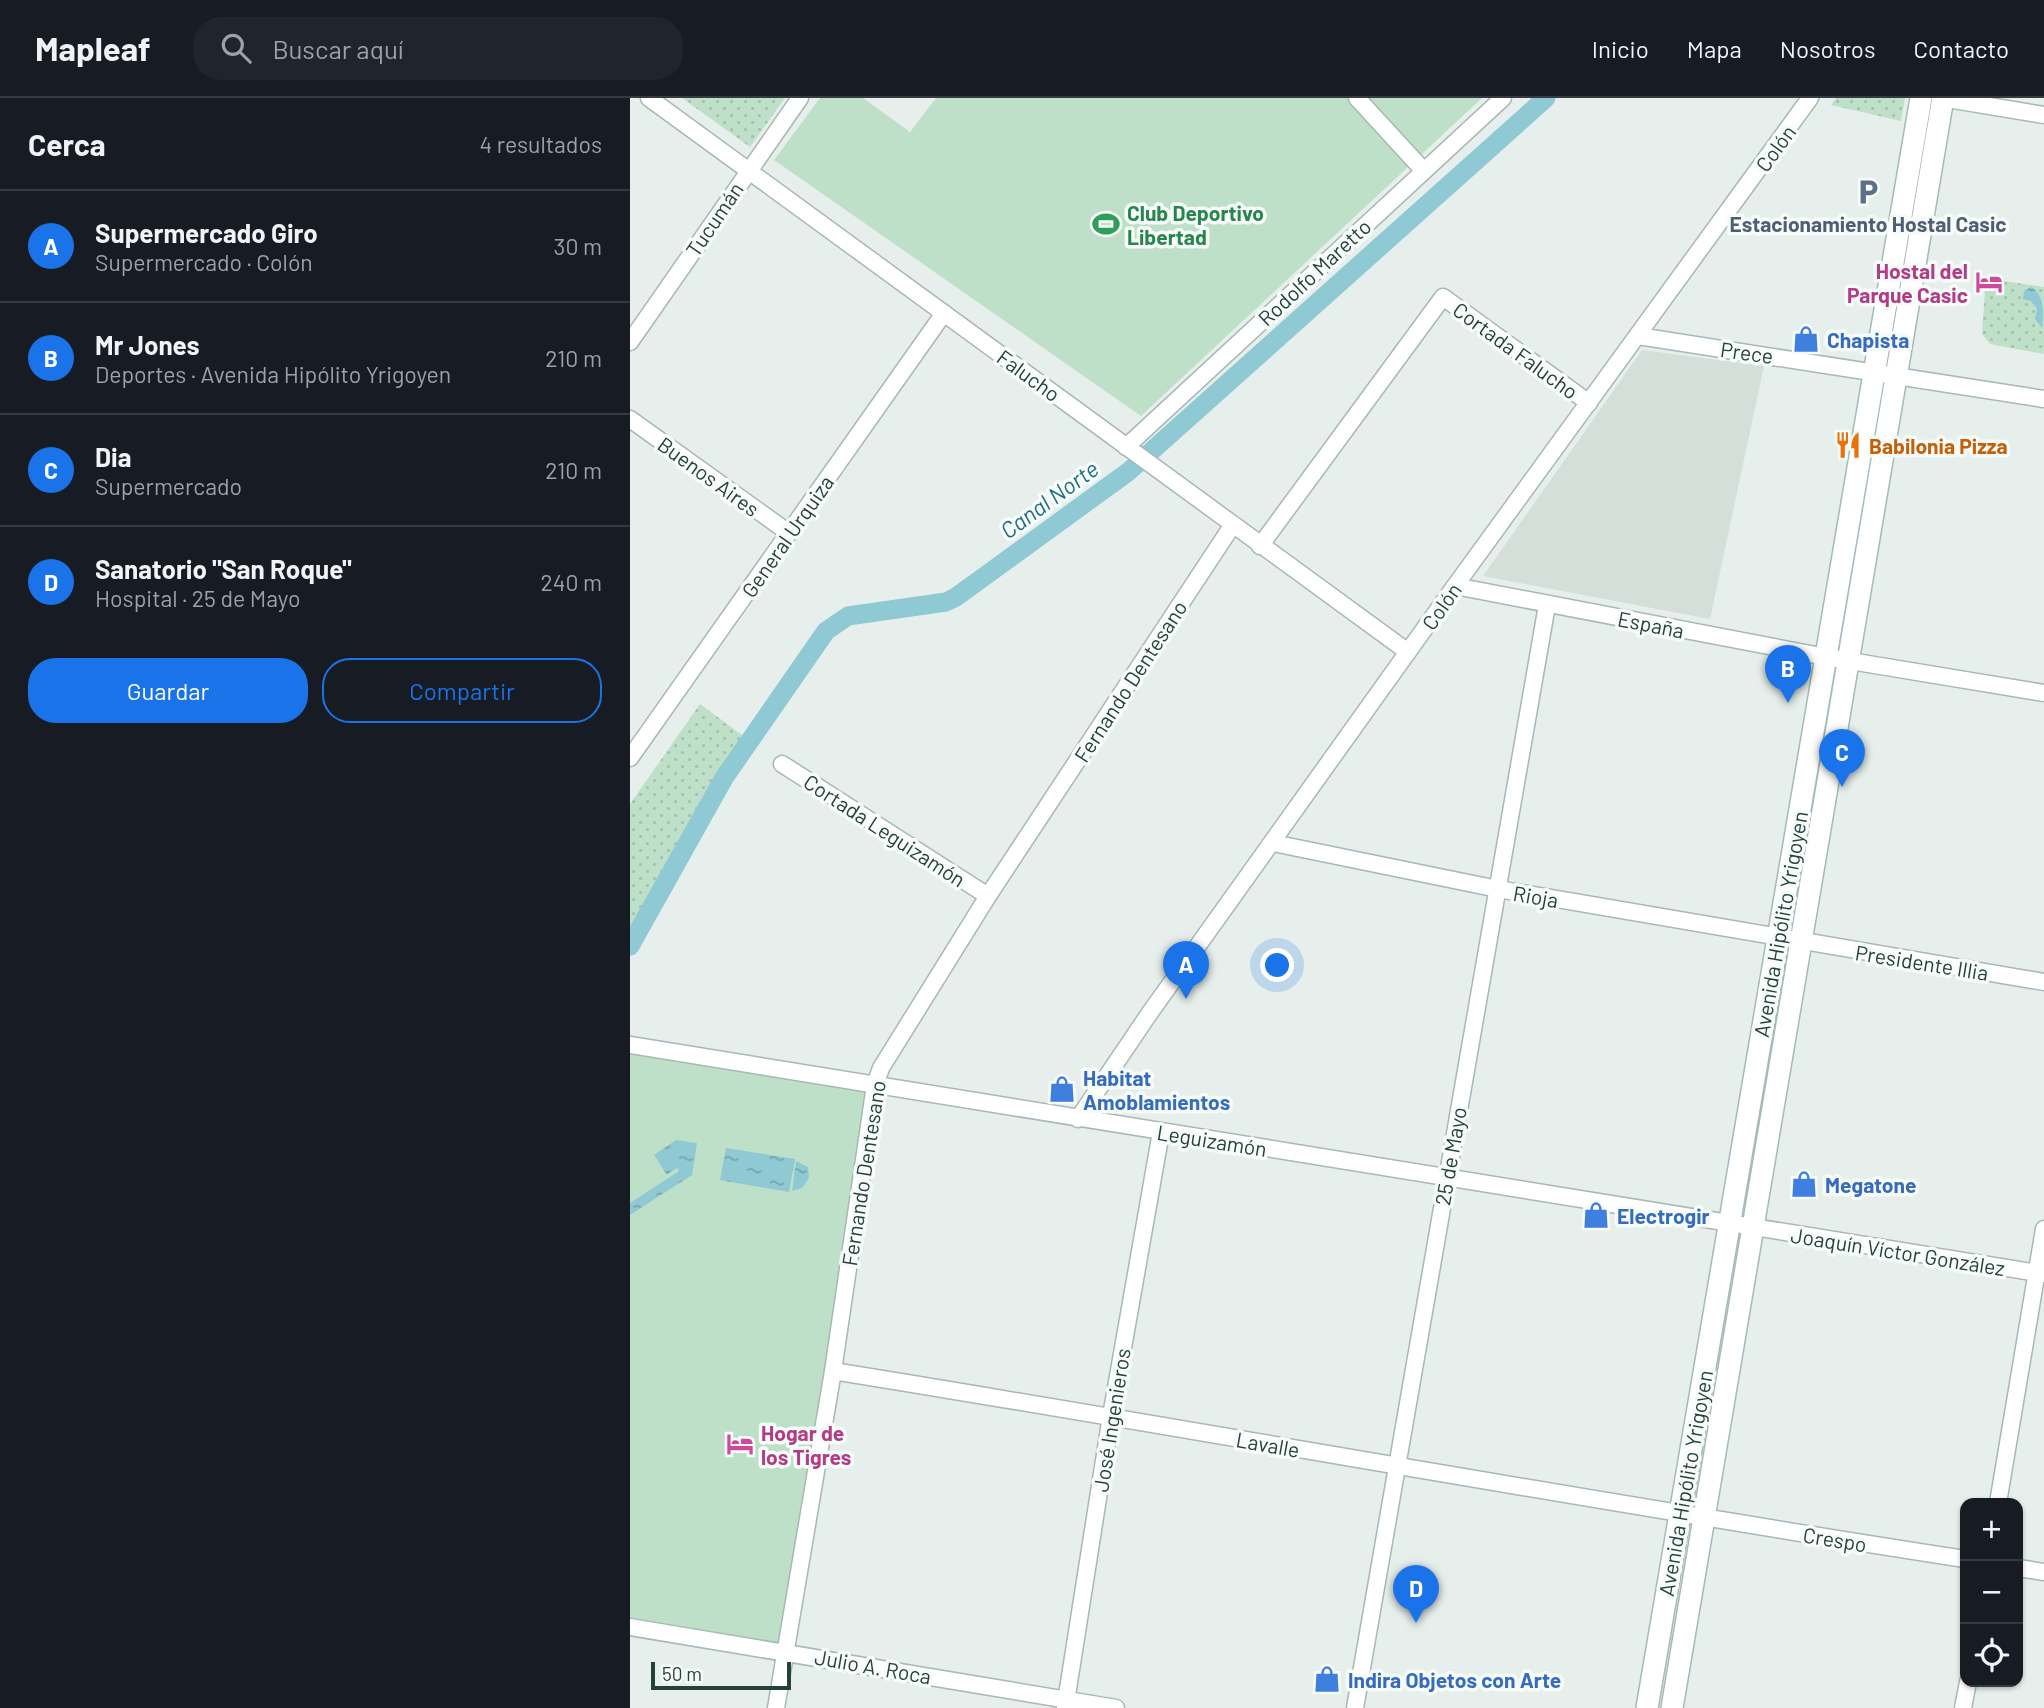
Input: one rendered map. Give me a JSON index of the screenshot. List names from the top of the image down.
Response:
{
  "streets": {
    "street": [
      "Colón",
      "Tucumán",
      "Rodolfo Maretto",
      "Cortada Falucho",
      "Prece",
      "Falucho",
      "Buenos Aires",
      "General Urquiza",
      "España",
      "Fernando Dentesano",
      "Cortada Leguizamón",
      "Rioja",
      "Avenida Hipólito Yrigoyen",
      "Presidente Illia",
      "Leguizamón",
      "25 de Mayo",
      "Joaquín Víctor González",
      "José Ingenieros",
      "Lavalle",
      "Crespo",
      "Julio A. Roca"
    ]
  },
  "crossings": [
    ["Colón", "Cortada Falucho"],
    ["Colón", "Prece"],
    ["Colón", "Falucho"],
    ["Colón", "España"],
    ["Colón", "Rioja"],
    ["Colón", "Leguizamón"],
    ["Tucumán", "Falucho"],
    ["Rodolfo Maretto", "Falucho"],
    ["Cortada Falucho", "Falucho"],
    ["Prece", "Avenida Hipólito Yrigoyen"],
    ["Falucho", "General Urquiza"],
    ["Falucho", "Fernando Dentesano"],
    ["Buenos Aires", "General Urquiza"],
    ["España", "Avenida Hipólito Yrigoyen"],
    ["España", "25 de Mayo"],
    ["Fernando Dentesano", "Cortada Leguizamón"],
    ["Fernando Dentesano", "Leguizamón"],
    ["Fernando Dentesano", "Lavalle"],
    ["Fernando Dentesano", "Julio A. Roca"],
    ["Rioja", "Avenida Hipólito Yrigoyen"],
    ["Rioja", "Presidente Illia"],
    ["Rioja", "25 de Mayo"],
    ["Avenida Hipólito Yrigoyen", "Presidente Illia"],
    ["Avenida Hipólito Yrigoyen", "Leguizamón"],
    ["Avenida Hipólito Yrigoyen", "Joaquín Víctor González"],
    ["Avenida Hipólito Yrigoyen", "Lavalle"],
    ["Avenida Hipólito Yrigoyen", "Crespo"],
    ["Leguizamón", "25 de Mayo"],
    ["Leguizamón", "Joaquín Víctor González"],
    ["Leguizamón", "José Ingenieros"],
    ["25 de Mayo", "Lavalle"],
    ["José Ingenieros", "Lavalle"],
    ["José Ingenieros", "Julio A. Roca"],
    ["Lavalle", "Crespo"]
  ],
  "water": ["Canal Norte"],
  "places": {
    "parking": ["Estacionamiento Hostal Casic"],
    "sports": ["Club Deportivo Libertad"],
    "hotel": ["Hostal del Parque Casic", "Hogar de los Tigres"],
    "shop": [
      "Chapista",
      "Habitat Amoblamientos",
      "Megatone",
      "Electrogir",
      "Indira Objetos con Arte"
    ],
    "restaurant": ["Babilonia Pizza"]
  },
  "scale_bar": "50 m",
  "page": {
    "header": "Mapleaf",
    "search": "Buscar aquí",
    "nav": [
      "Inicio",
      "Mapa",
      "Nosotros",
      "Contacto"
    ],
    "heading": ["Cerca", "4 resultados"],
    "list": [
      {
        "mark": "A",
        "name": "Supermercado Giro",
        "note": "Supermercado · Colón",
        "value": "30 m"
      },
      {
        "mark": "B",
        "name": "Mr Jones",
        "note": "Deportes · Avenida Hipólito Yrigoyen",
        "value": "210 m"
      },
      {
        "mark": "C",
        "name": "Dia",
        "note": "Supermercado",
        "value": "210 m"
      },
      {
        "mark": "D",
        "name": "Sanatorio \"San Roque\"",
        "note": "Hospital · 25 de Mayo",
        "value": "240 m"
      }
    ],
    "buttons": ["Guardar", "Compartir"],
    "pins": [
      "B",
      "C",
      "A",
      "D"
    ],
    "map_buttons": ["+", "−"],
    "scale": "50 m"
  }
}
